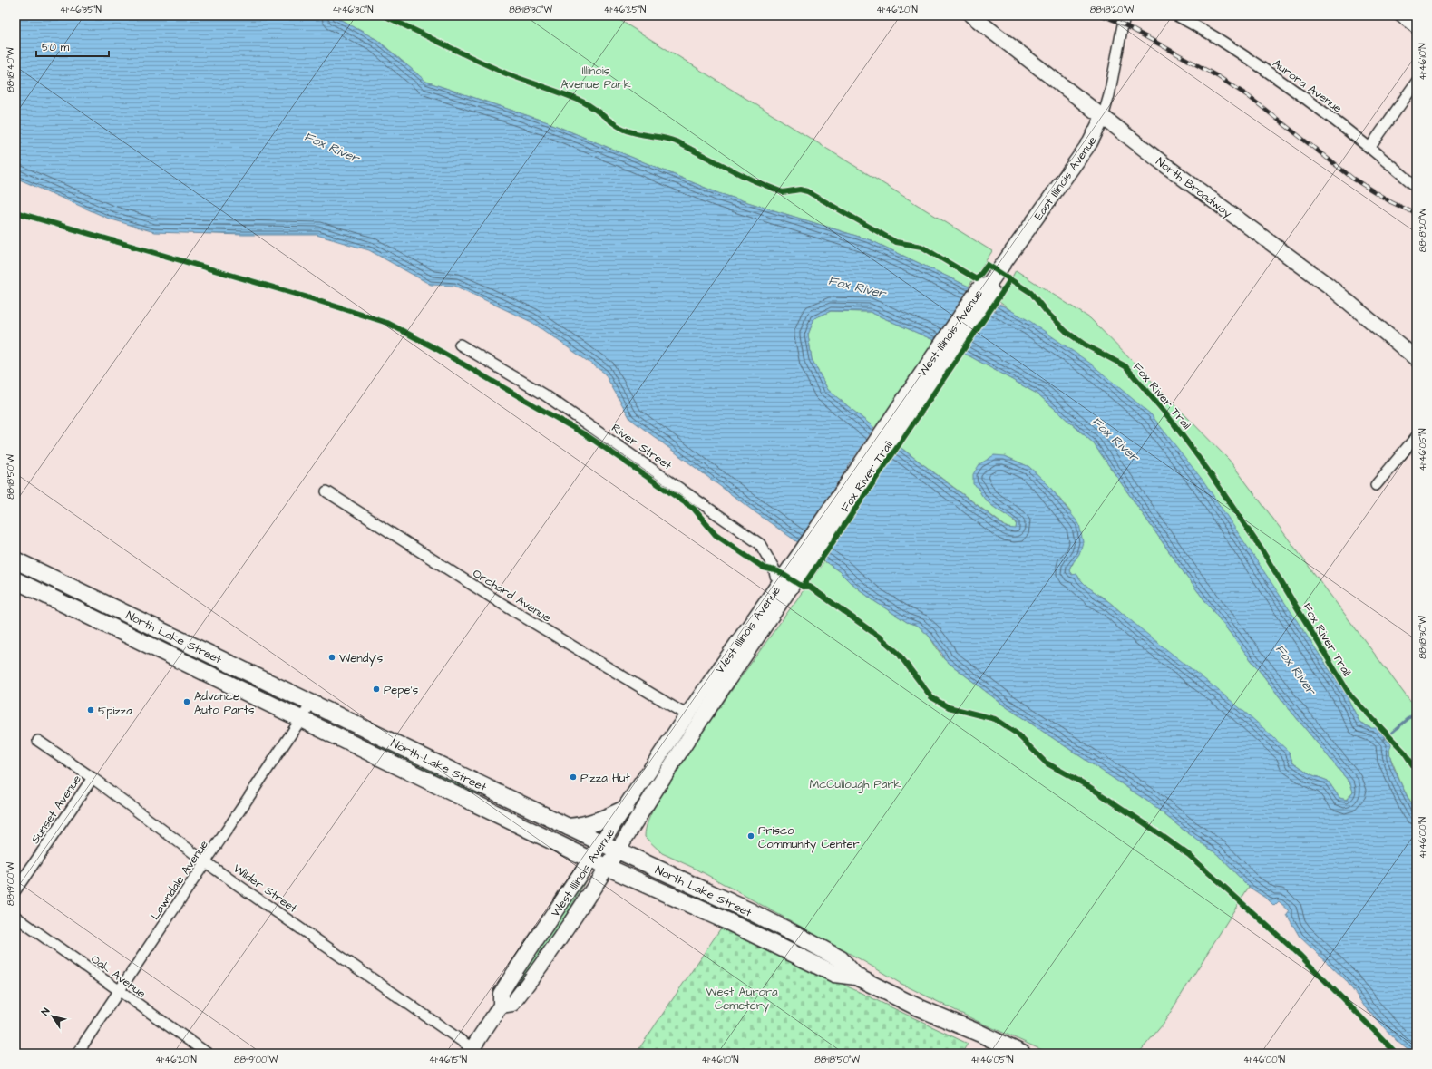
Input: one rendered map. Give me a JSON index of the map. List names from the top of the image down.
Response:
{
  "streets": {
    "main road": [
      "East Illinois Avenue",
      "North Broadway",
      "West Illinois Avenue",
      "North Lake Street"
    ],
    "street": [
      "Aurora Avenue",
      "River Street",
      "Orchard Avenue",
      "Sunset Avenue",
      "Lawndale Avenue",
      "Wilder Street",
      "Oak Avenue"
    ],
    "cycle path": ["Fox River Trail"]
  },
  "crossings": [
    ["East Illinois Avenue", "North Broadway"],
    ["East Illinois Avenue", "West Illinois Avenue"],
    ["West Illinois Avenue", "River Street"],
    ["West Illinois Avenue", "Orchard Avenue"],
    ["West Illinois Avenue", "North Lake Street"],
    ["West Illinois Avenue", "Wilder Street"],
    ["North Lake Street", "Lawndale Avenue"],
    ["Sunset Avenue", "Wilder Street"],
    ["Lawndale Avenue", "Wilder Street"],
    ["Lawndale Avenue", "Oak Avenue"]
  ],
  "water": ["Fox River"],
  "parks": ["Illinois Avenue Park", "McCullough Park", "West Aurora Cemetery"],
  "places": [
    "Wendy's",
    "Pepe's",
    "Advance Auto Parts",
    "5pizza",
    "Pizza Hut",
    "Prisco Community Center"
  ],
  "scale_bar": "50 m",
  "north": "top left",
  "coordinates": [
    "41°46'35\"N",
    "41°46'30\"N",
    "88°18'30\"W",
    "41°46'25\"N",
    "41°46'20\"N",
    "88°18'20\"W",
    "41°46'10\"N",
    "88°18'40\"W",
    "41°46'05\"N",
    "88°18'50\"W",
    "41°46'00\"N",
    "88°19'00\"W",
    "41°46'15\"N"
  ]
}
